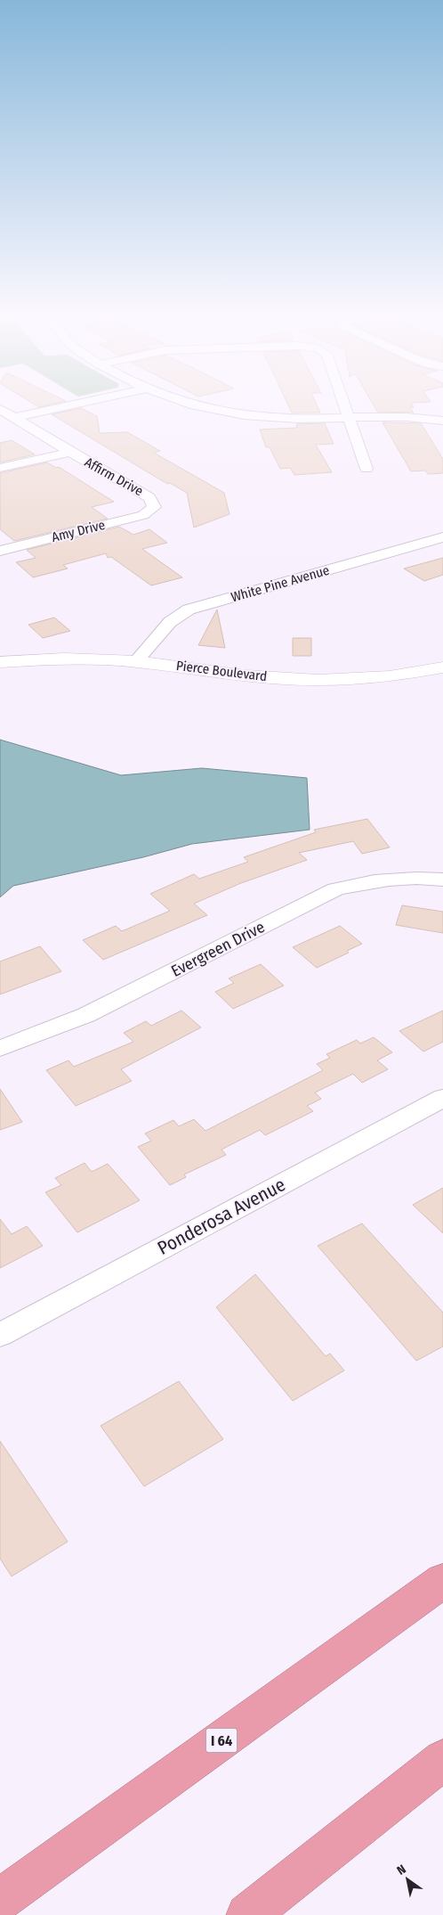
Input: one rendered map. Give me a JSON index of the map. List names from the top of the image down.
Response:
{
  "streets": {
    "highway": ["I 64"],
    "street": [
      "Affirm Drive",
      "Amy Drive",
      "White Pine Avenue",
      "Pierce Boulevard",
      "Evergreen Drive",
      "Ponderosa Avenue"
    ]
  },
  "crossings": [
    ["Affirm Drive", "Amy Drive"],
    ["White Pine Avenue", "Pierce Boulevard"]
  ],
  "north": "top left"
}
